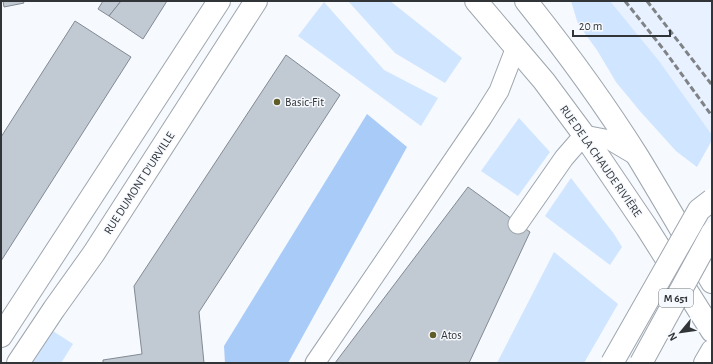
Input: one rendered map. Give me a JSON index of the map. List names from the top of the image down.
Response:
{
  "streets": {
    "main road": ["RUE DE LA CHAUDE RIVIÈRE", "RUE DUMONT D'URVILLE", "M 651"]
  },
  "places": ["Basic-Fit", "Atos"],
  "scale_bar": "20 m",
  "north": "bottom left"
}
